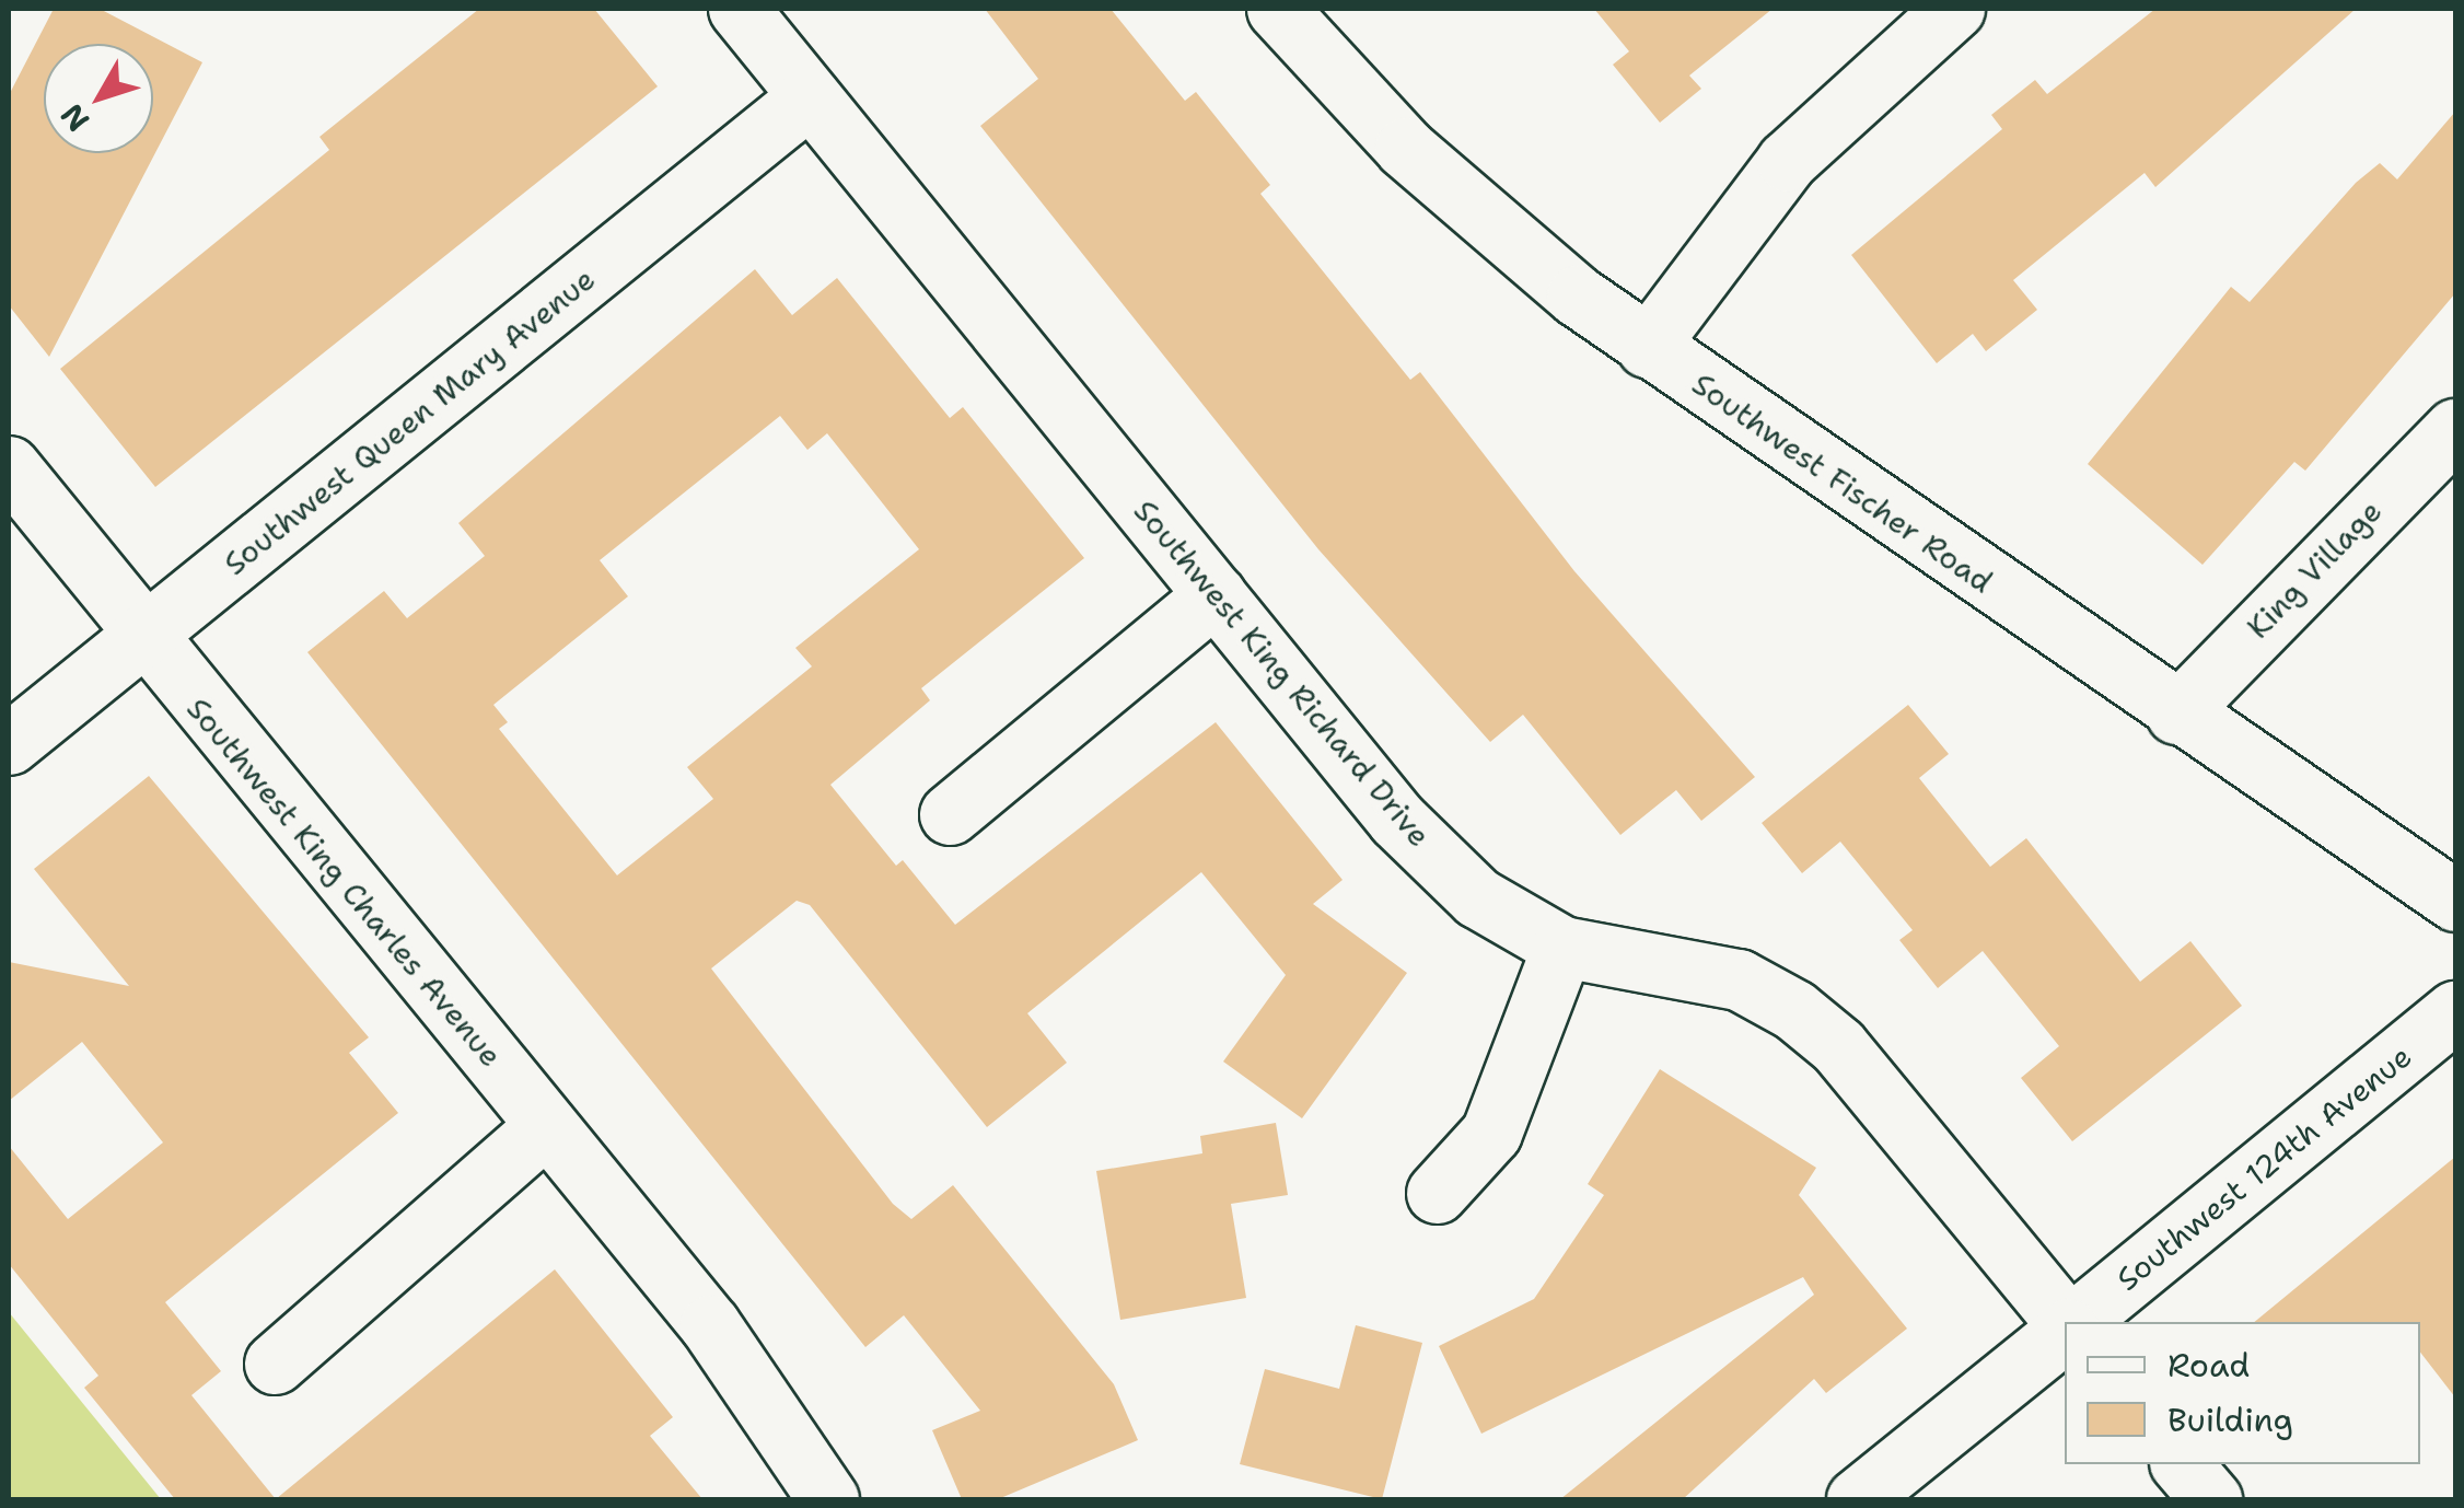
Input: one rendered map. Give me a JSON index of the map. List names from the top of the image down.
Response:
{
  "streets": {
    "street": [
      "Southwest Queen Mary Avenue",
      "Southwest Fischer Road",
      "King Village",
      "Southwest King Richard Drive",
      "Southwest King Charles Avenue",
      "Southwest 124th Avenue"
    ]
  },
  "crossings": [
    ["Southwest Queen Mary Avenue", "Southwest King Richard Drive"],
    ["Southwest Queen Mary Avenue", "Southwest King Charles Avenue"],
    ["Southwest Fischer Road", "King Village"]
  ],
  "legend": ["Road", "Building"],
  "north": "bottom left"
}
